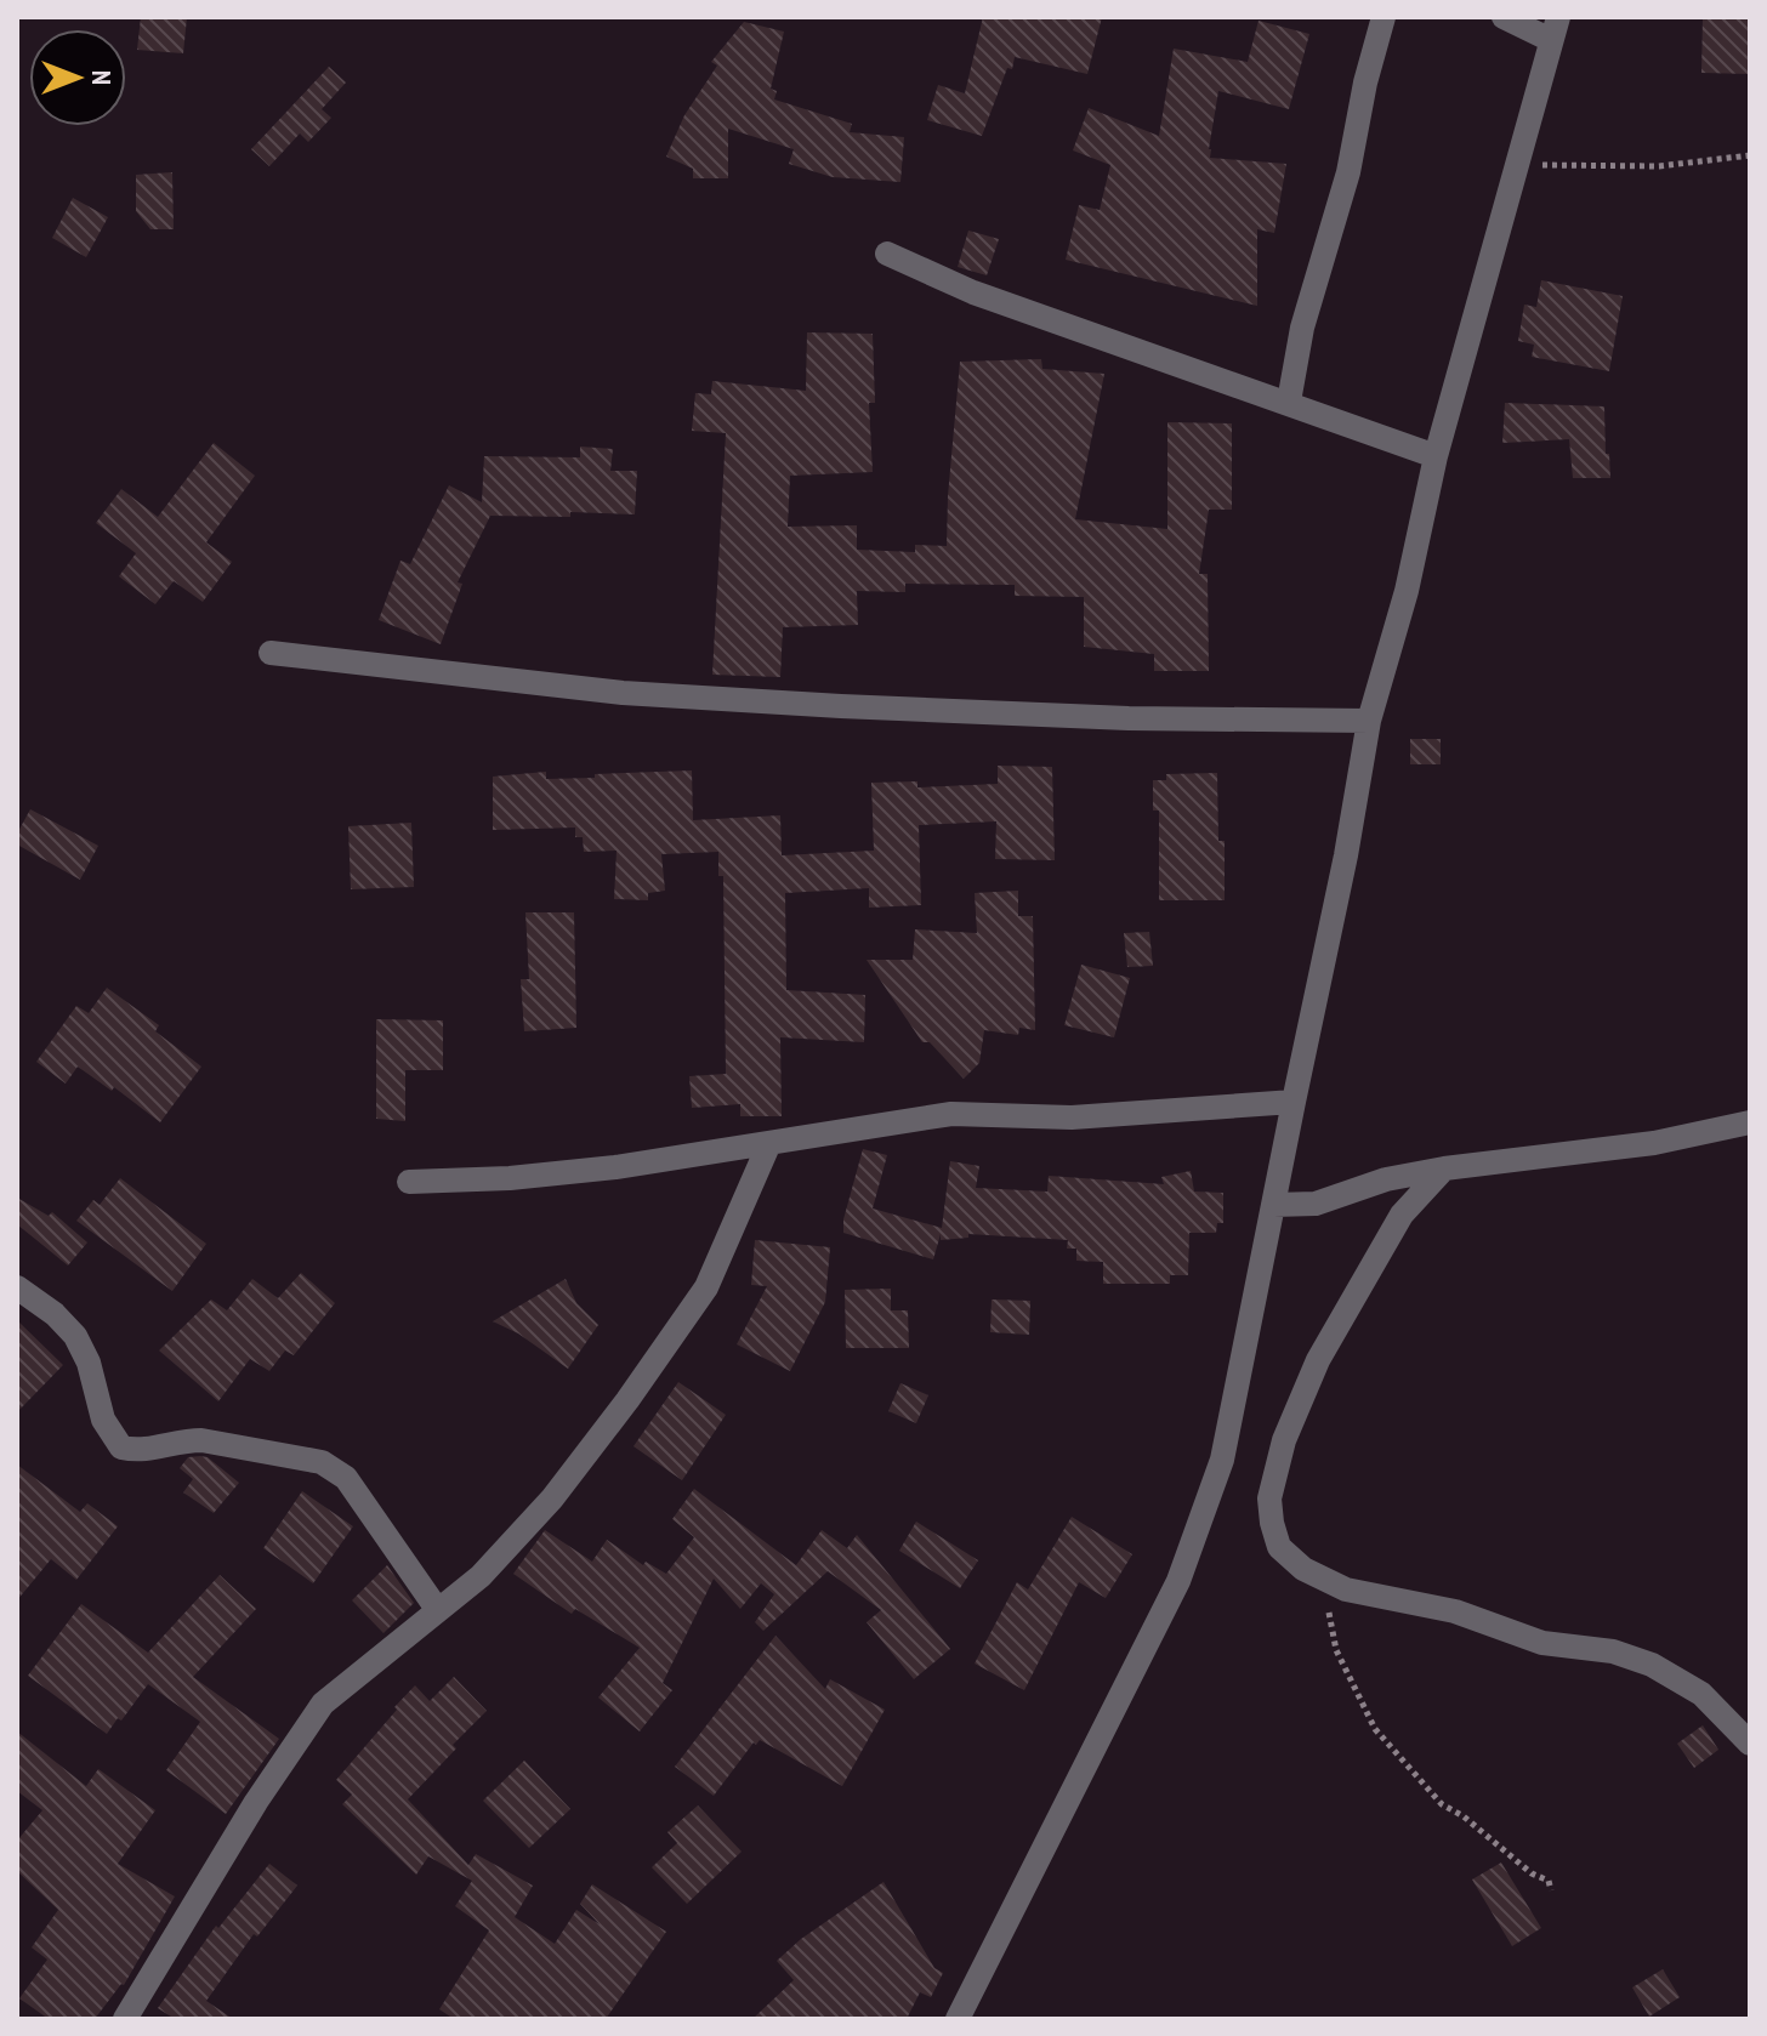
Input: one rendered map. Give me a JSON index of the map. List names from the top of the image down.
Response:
{
  "north": "right"
}
